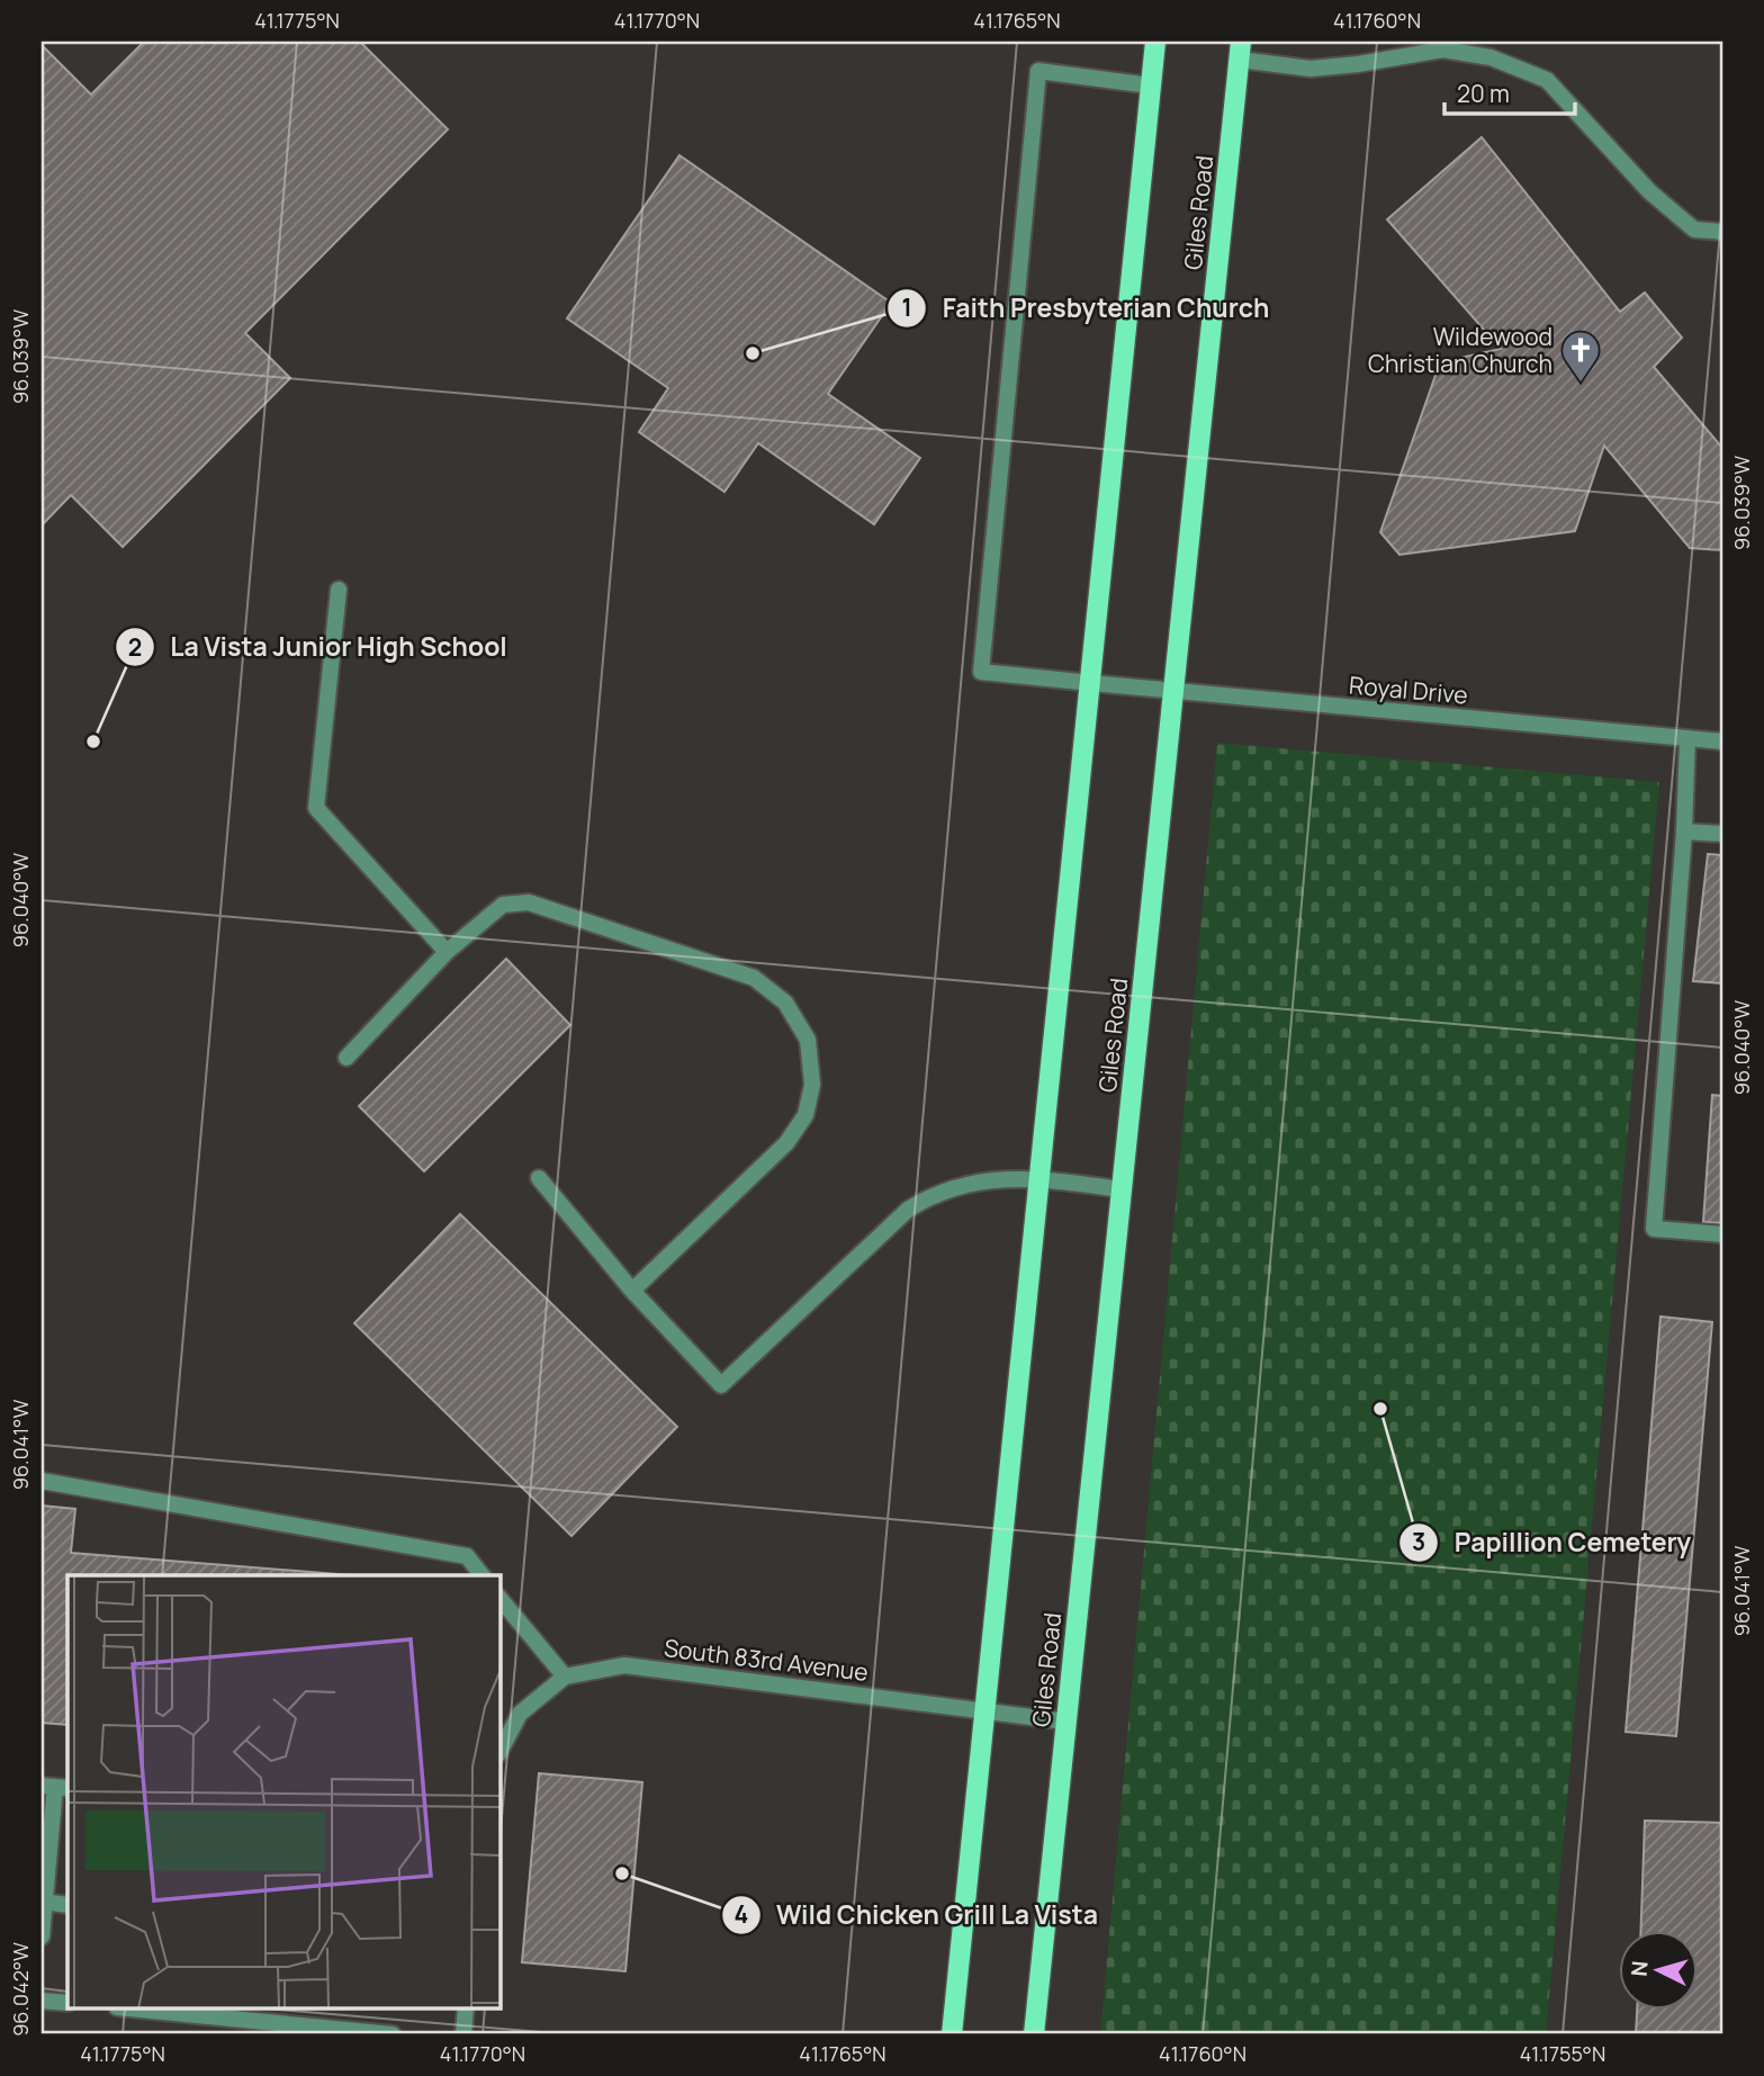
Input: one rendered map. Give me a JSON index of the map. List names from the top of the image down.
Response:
{
  "streets": {
    "main road": ["Giles Road"],
    "street": ["Royal Drive", "South 83rd Avenue"]
  },
  "crossings": [
    ["Giles Road", "Royal Drive"],
    ["Giles Road", "South 83rd Avenue"]
  ],
  "places": {
    "other": [
      "Faith Presbyterian Church",
      "La Vista Junior High School",
      "Papillion Cemetery",
      "Wild Chicken Grill La Vista"
    ],
    "church": ["Wildewood Christian Church"]
  },
  "scale_bar": "20 m",
  "north": "left",
  "coordinates": [
    "41.1775°N",
    "41.1770°N",
    "41.1765°N",
    "41.1760°N",
    "96.039°W",
    "96.040°W",
    "96.041°W",
    "96.042°W",
    "41.1755°N"
  ]
}
